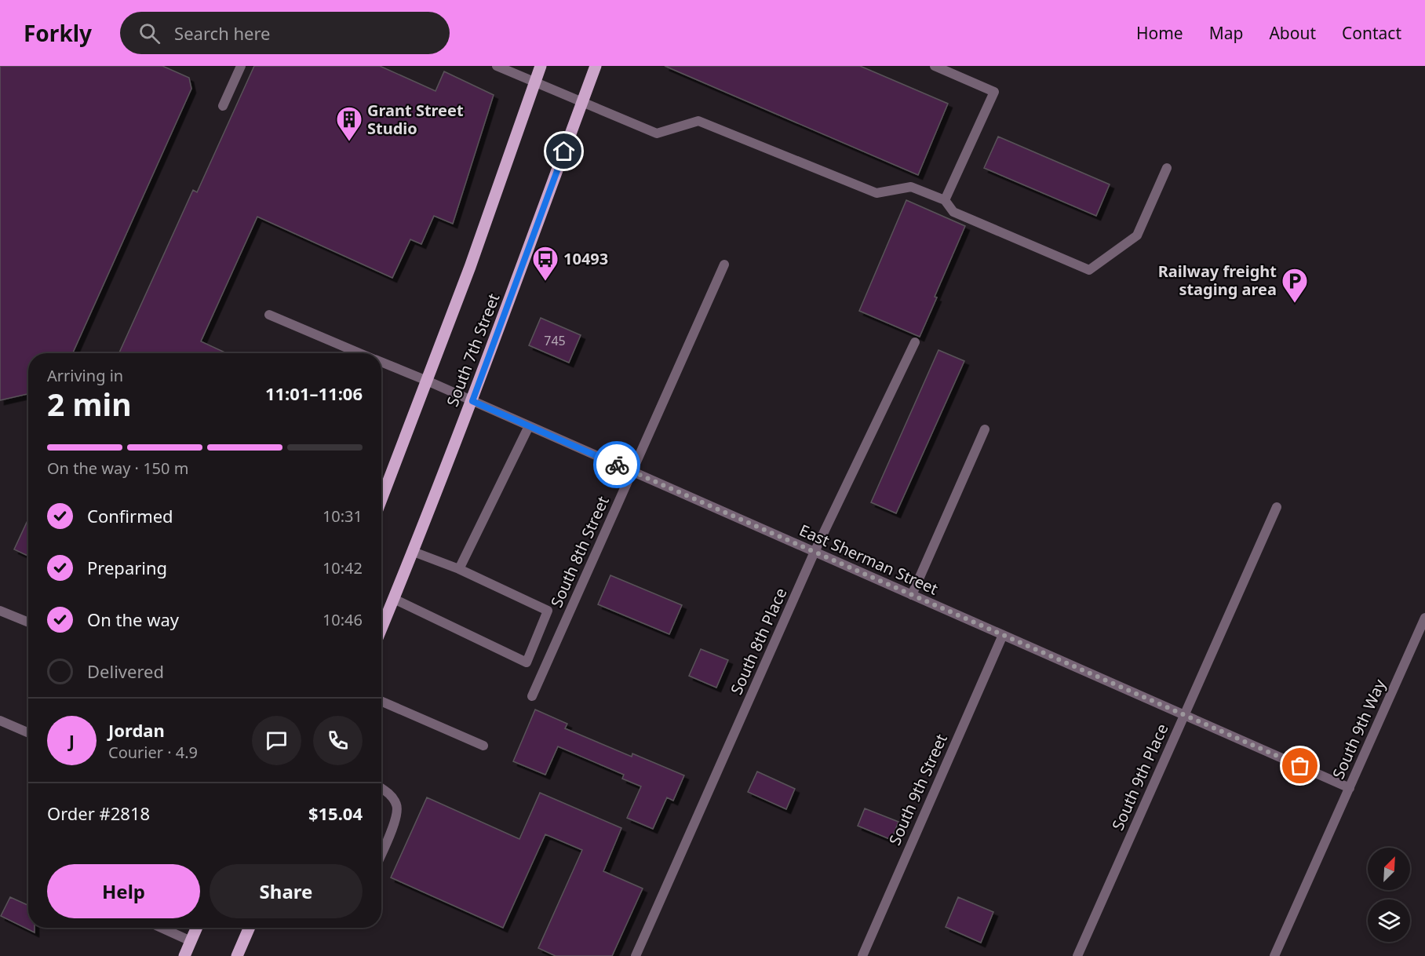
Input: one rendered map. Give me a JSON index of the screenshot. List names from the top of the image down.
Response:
{
  "streets": {
    "main road": ["South 7th Street"],
    "street": [
      "South 8th Street",
      "East Sherman Street",
      "South 8th Place",
      "South 9th Way",
      "South 9th Place",
      "South 9th Street"
    ]
  },
  "crossings": [
    ["South 7th Street", "East Sherman Street"],
    ["South 8th Street", "East Sherman Street"],
    ["East Sherman Street", "South 8th Place"],
    ["East Sherman Street", "South 9th Way"],
    ["East Sherman Street", "South 9th Place"],
    ["East Sherman Street", "South 9th Street"]
  ],
  "places": {
    "building": ["Grant Street Studio"],
    "bus stop": ["10493"],
    "parking": ["Railway freight staging area"]
  },
  "house_numbers": ["745"],
  "north": "top right",
  "page": {
    "header": "Forkly",
    "search": "Search here",
    "nav": [
      "Home",
      "Map",
      "About",
      "Contact"
    ],
    "heading": ["2 min", "Arriving in", "11:01–11:06"],
    "panel": [
      "Jordan",
      "Courier · 4.9",
      "Order #2818",
      "$15.04"
    ],
    "bar": "On the way · 150 m",
    "list": [
      ["Confirmed", "10:31"],
      ["Preparing", "10:42"],
      ["On the way", "10:46"],
      "Delivered"
    ],
    "round": "J",
    "buttons": ["Help", "Share"]
  }
}
